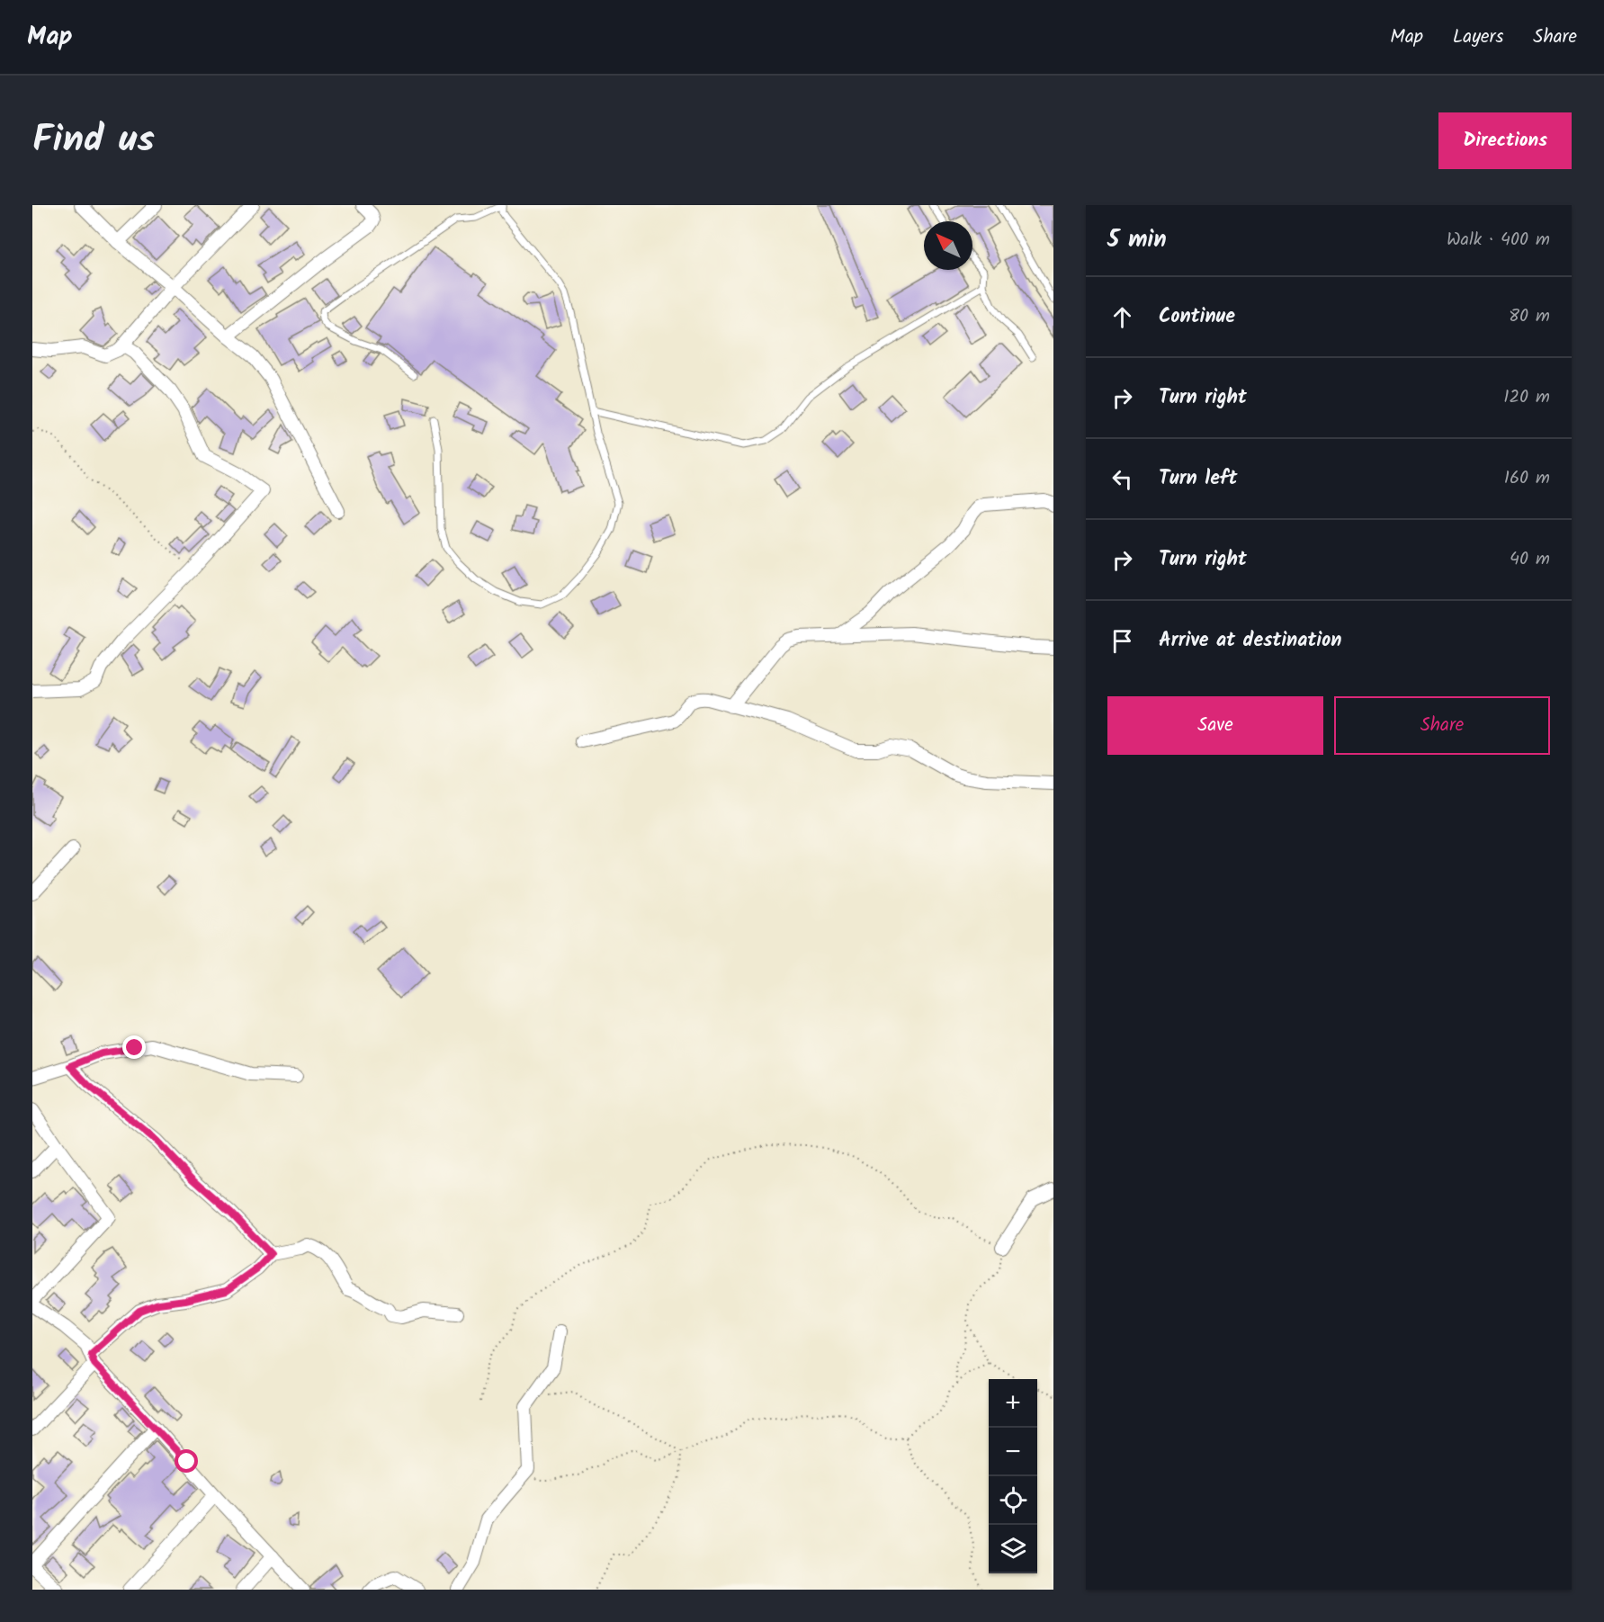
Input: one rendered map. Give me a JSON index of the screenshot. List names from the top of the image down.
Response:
{
  "north": "top left",
  "page": {
    "header": "Map",
    "nav": ["Map", "Layers", "Share"],
    "title": "Find us",
    "buttons": [
      "Directions",
      ["Save", "Share"]
    ],
    "heading": ["5 min", "Walk · 400 m"],
    "list": [
      ["Continue", "80 m"],
      ["Turn right", "120 m"],
      ["Turn left", "160 m"],
      ["Turn right", "40 m"],
      "Arrive at destination"
    ],
    "map_buttons": ["+", "−"]
  }
}
